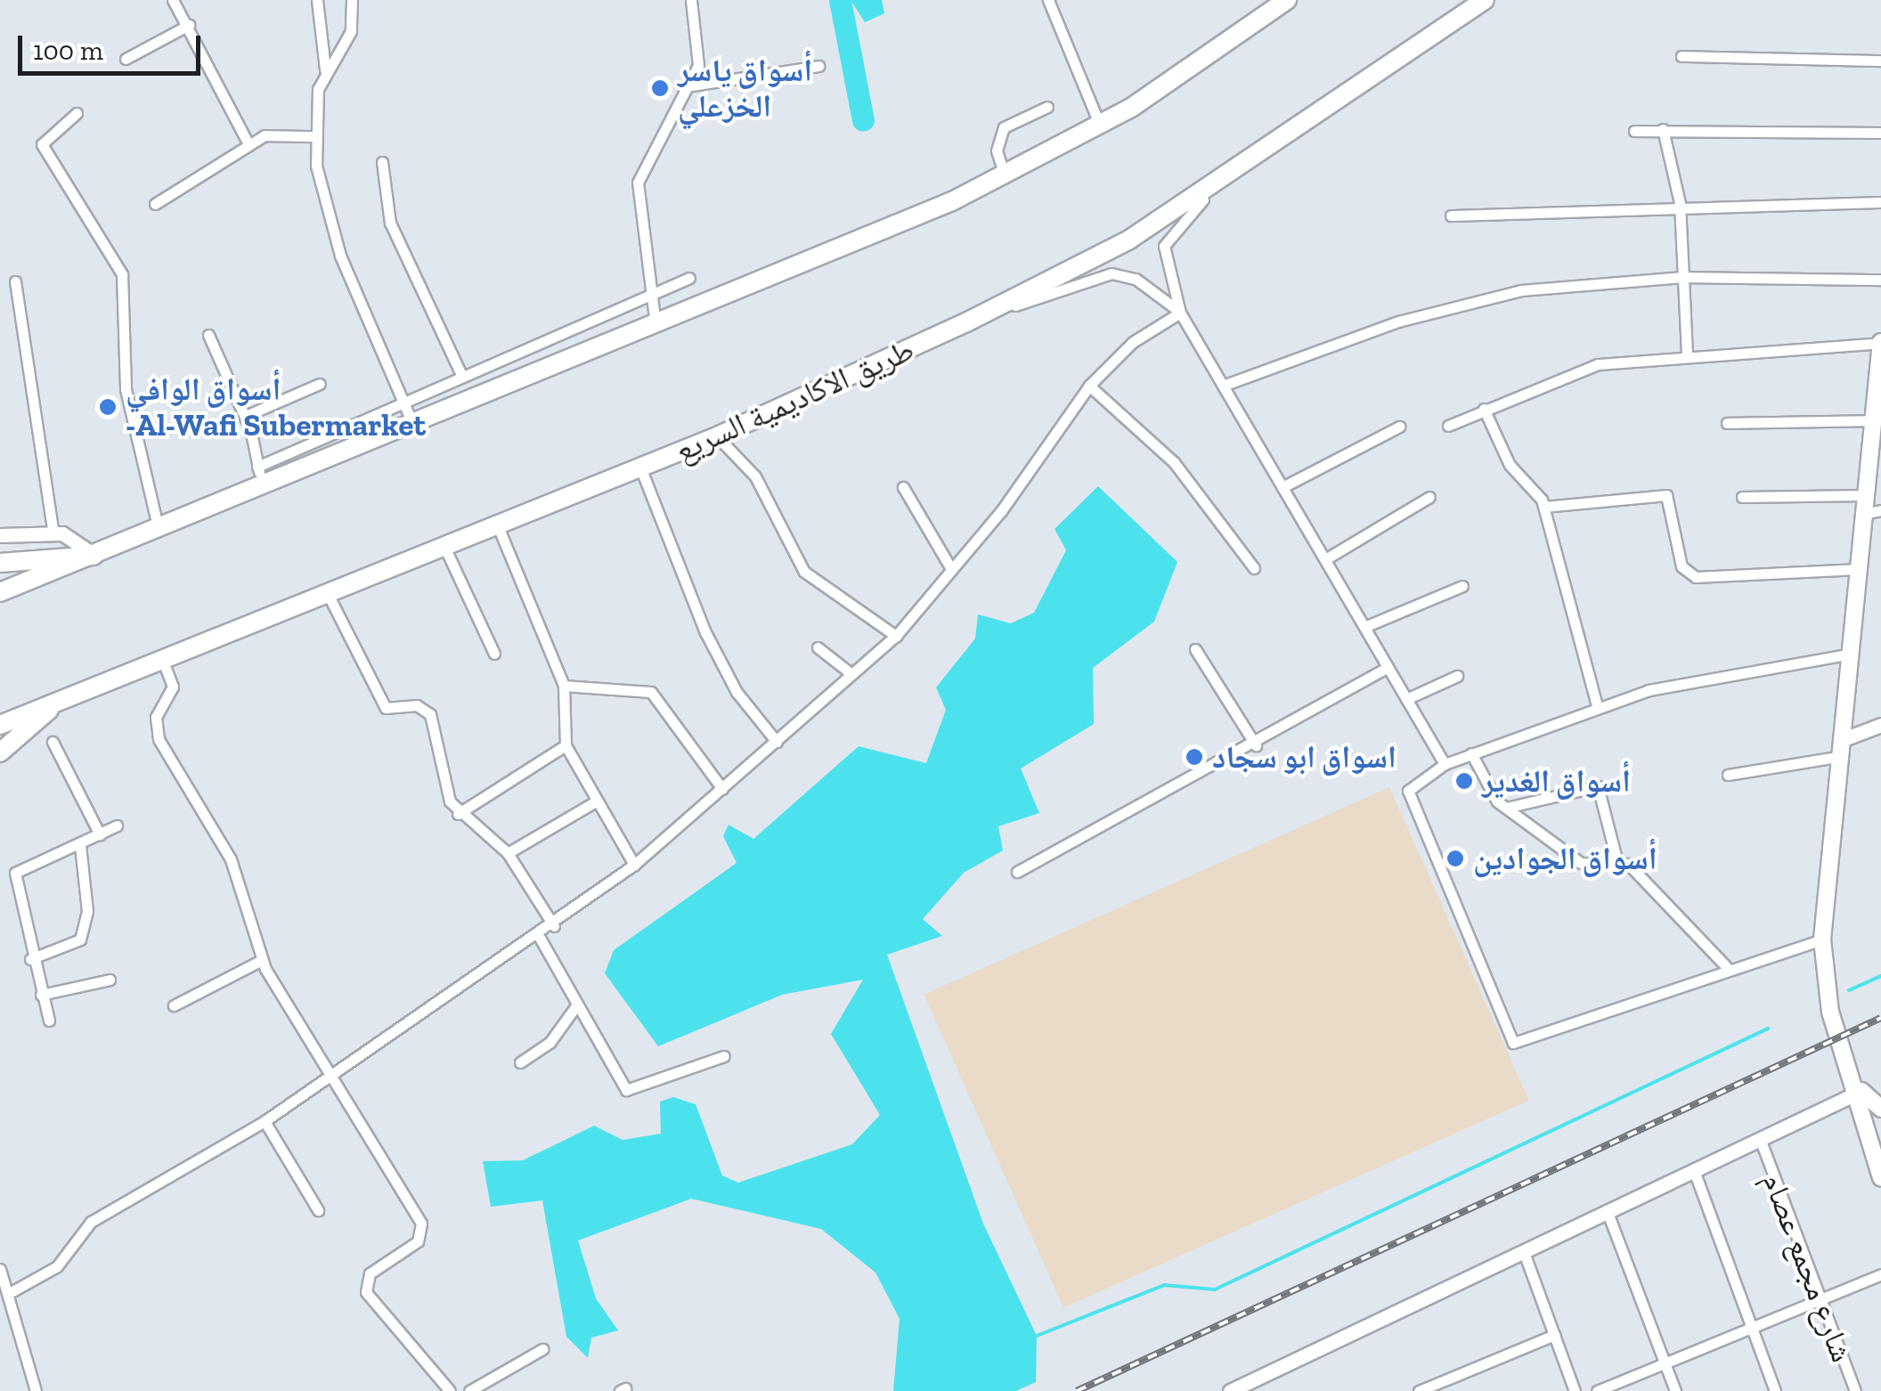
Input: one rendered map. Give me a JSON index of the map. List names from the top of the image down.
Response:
{
  "streets": {
    "highway": ["طريق الاكاديمية السريع"],
    "street": ["شارع مجمع عصام"]
  },
  "places": [
    "أسواق ياسر الخزعلي",
    "أسواق الوافي -Al-Wafi Subermarket",
    "اسواق ابو سجاد",
    "أسواق الغدير",
    "أسواق الجوادين"
  ],
  "scale_bar": "100 m"
}
